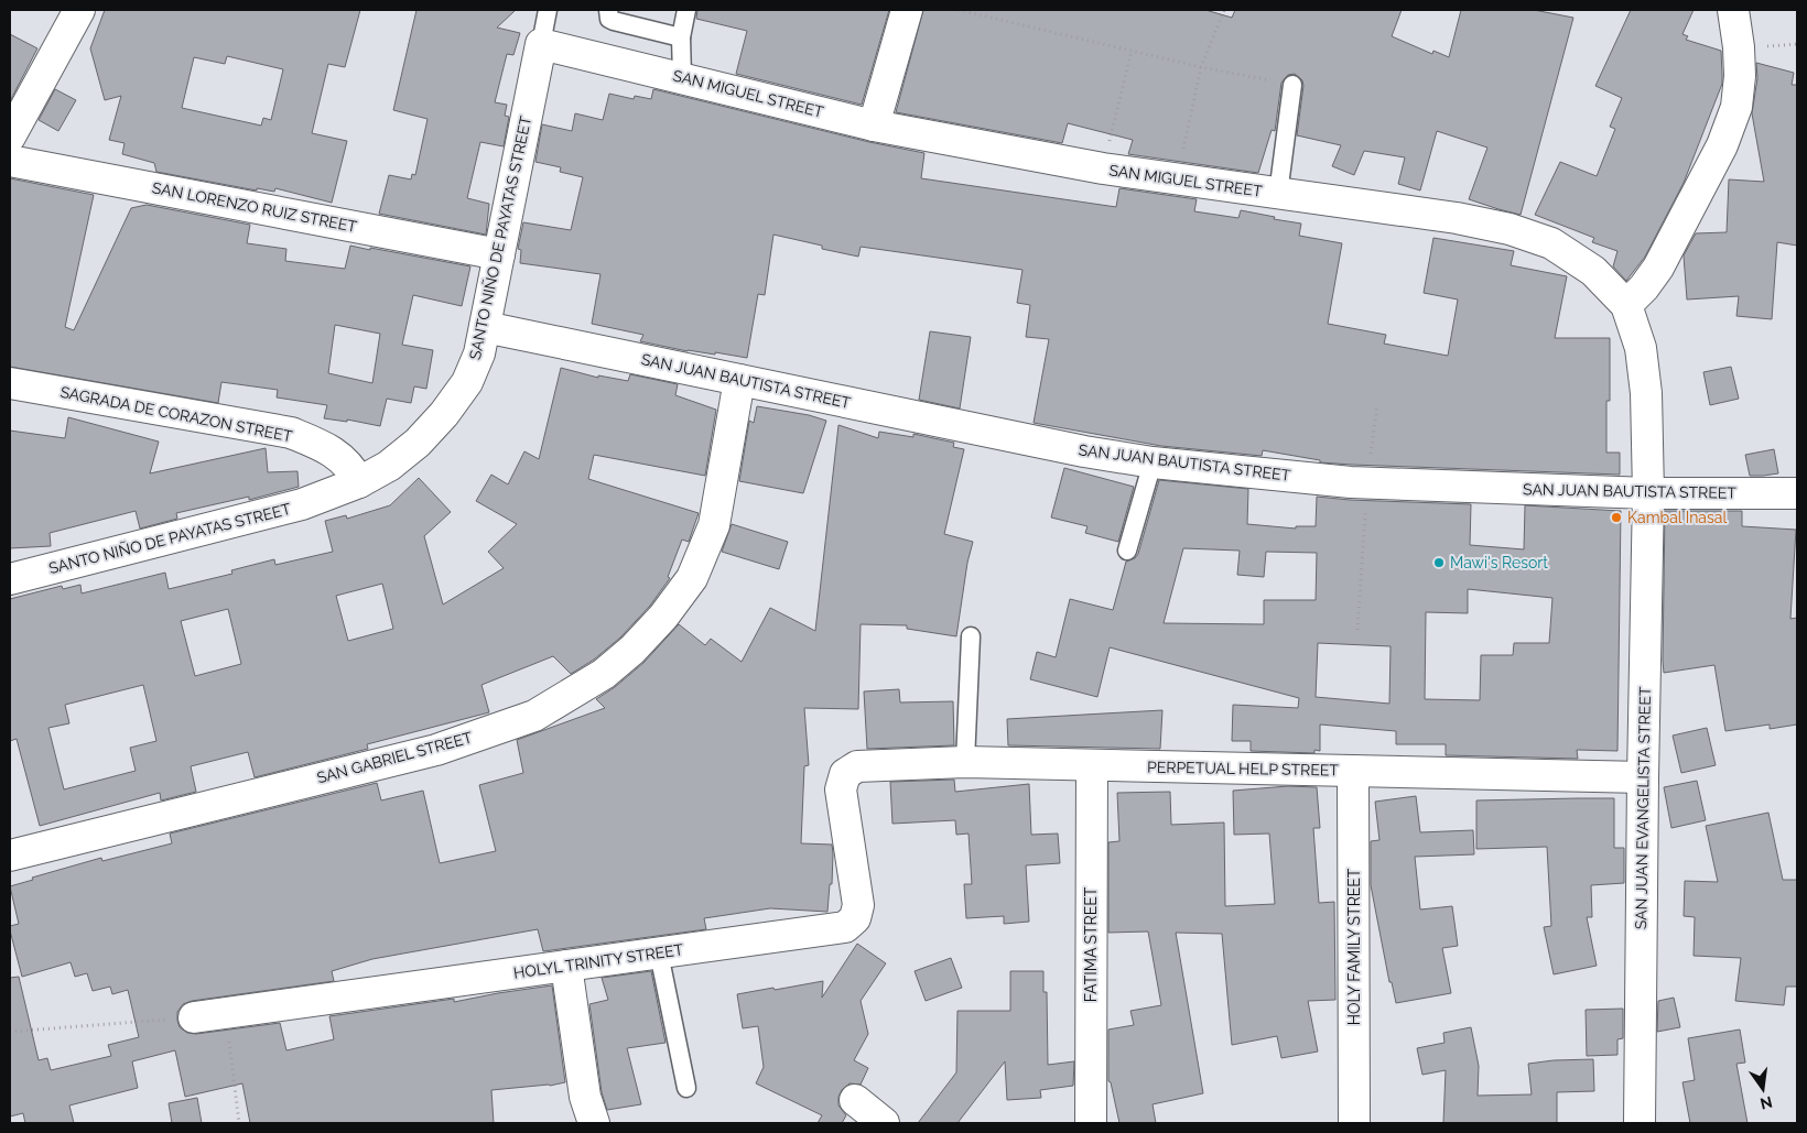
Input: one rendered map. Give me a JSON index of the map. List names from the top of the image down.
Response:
{
  "streets": {
    "street": [
      "SAN MIGUEL STREET",
      "SAN LORENZO RUIZ STREET",
      "SANTO NIÑO DE PAYATAS STREET",
      "SAN JUAN BAUTISTA STREET",
      "SAGRADA DE CORAZON STREET",
      "SAN GABRIEL STREET",
      "PERPETUAL HELP STREET",
      "SAN JUAN EVANGELISTA STREET",
      "FATIMA STREET",
      "HOLY FAMILY STREET",
      "HOLYL TRINITY STREET"
    ]
  },
  "crossings": [
    ["SAN MIGUEL STREET", "SANTO NIÑO DE PAYATAS STREET"],
    ["SAN MIGUEL STREET", "SAN JUAN BAUTISTA STREET"],
    ["SAN MIGUEL STREET", "SAN JUAN EVANGELISTA STREET"],
    ["SAN LORENZO RUIZ STREET", "SANTO NIÑO DE PAYATAS STREET"],
    ["SANTO NIÑO DE PAYATAS STREET", "SAN JUAN BAUTISTA STREET"],
    ["SANTO NIÑO DE PAYATAS STREET", "SAGRADA DE CORAZON STREET"],
    ["SAN JUAN BAUTISTA STREET", "SAN GABRIEL STREET"],
    ["SAN JUAN BAUTISTA STREET", "SAN JUAN EVANGELISTA STREET"],
    ["PERPETUAL HELP STREET", "SAN JUAN EVANGELISTA STREET"],
    ["PERPETUAL HELP STREET", "FATIMA STREET"],
    ["PERPETUAL HELP STREET", "HOLY FAMILY STREET"],
    ["PERPETUAL HELP STREET", "HOLYL TRINITY STREET"]
  ],
  "places": ["Kambal Inasal", "Mawi's Resort"],
  "north": "bottom"
}
